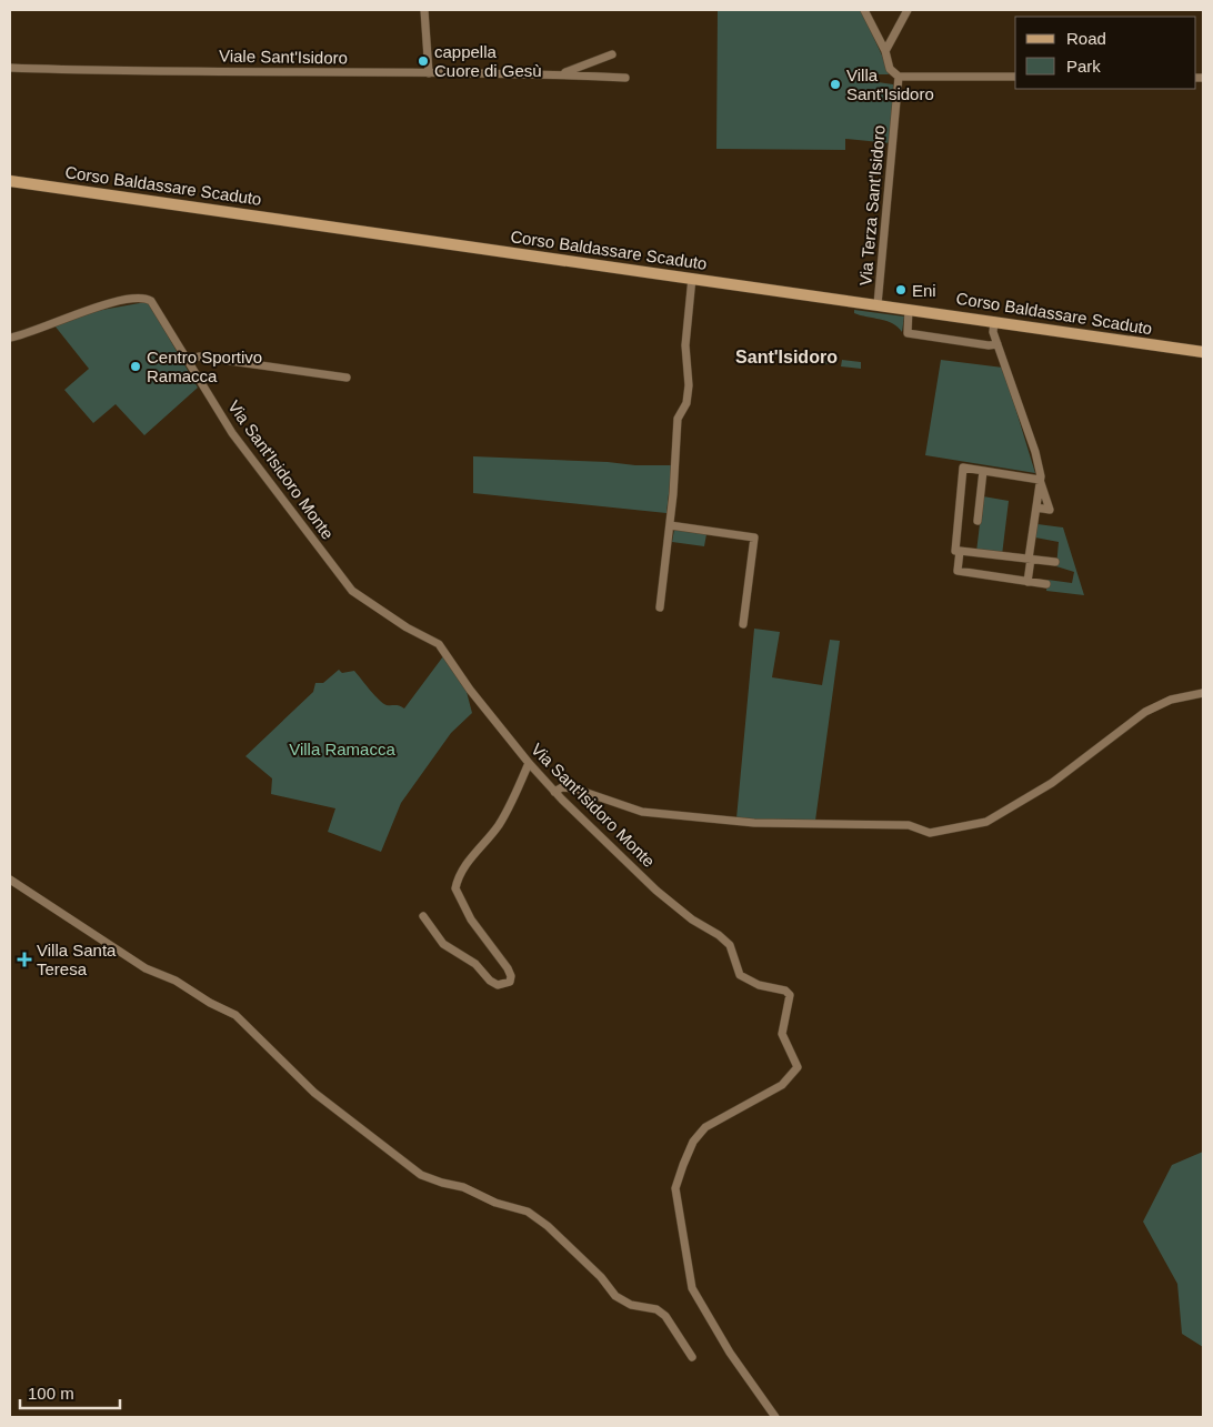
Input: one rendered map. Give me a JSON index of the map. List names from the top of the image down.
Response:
{
  "streets": {
    "street": [
      "Viale Sant'Isidoro",
      "Corso Baldassare Scaduto",
      "Via Terza Sant'Isidoro",
      "Via Sant'Isidoro Monte"
    ]
  },
  "crossings": [
    ["Corso Baldassare Scaduto", "Via Terza Sant'Isidoro"]
  ],
  "districts": ["Sant'Isidoro"],
  "parks": ["Villa Ramacca"],
  "places": {
    "other": [
      "cappella Cuore di Gesù",
      "Villa Sant'Isidoro",
      "Eni",
      "Centro Sportivo Ramacca"
    ],
    "health": ["Villa Santa Teresa"]
  },
  "legend": ["Road", "Park"],
  "scale_bar": "100 m"
}
